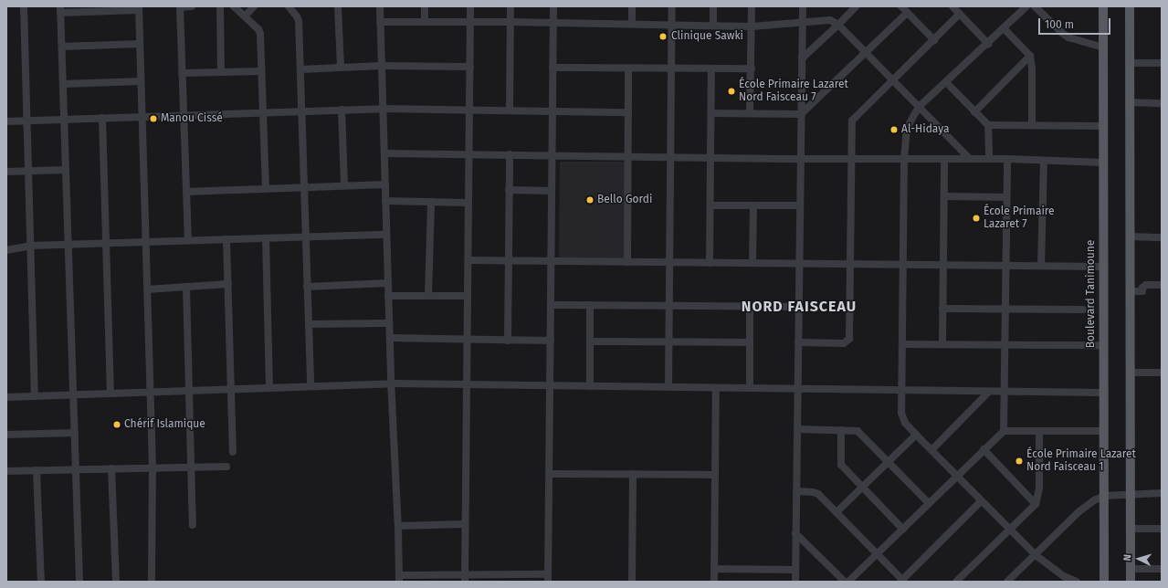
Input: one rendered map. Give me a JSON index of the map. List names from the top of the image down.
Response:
{
  "streets": {
    "main road": ["Boulevard Tanimoune"]
  },
  "districts": ["NORD FAISCEAU"],
  "places": [
    "Clinique Sawki",
    "École Primaire Lazaret Nord Faisceau 7",
    "Manou Cissé",
    "Al-Hidaya",
    "Bello Gordi",
    "École Primaire Lazaret 7",
    "Chérif Islamique",
    "École Primaire Lazaret Nord Faisceau 1"
  ],
  "scale_bar": "100 m",
  "north": "left"
}
